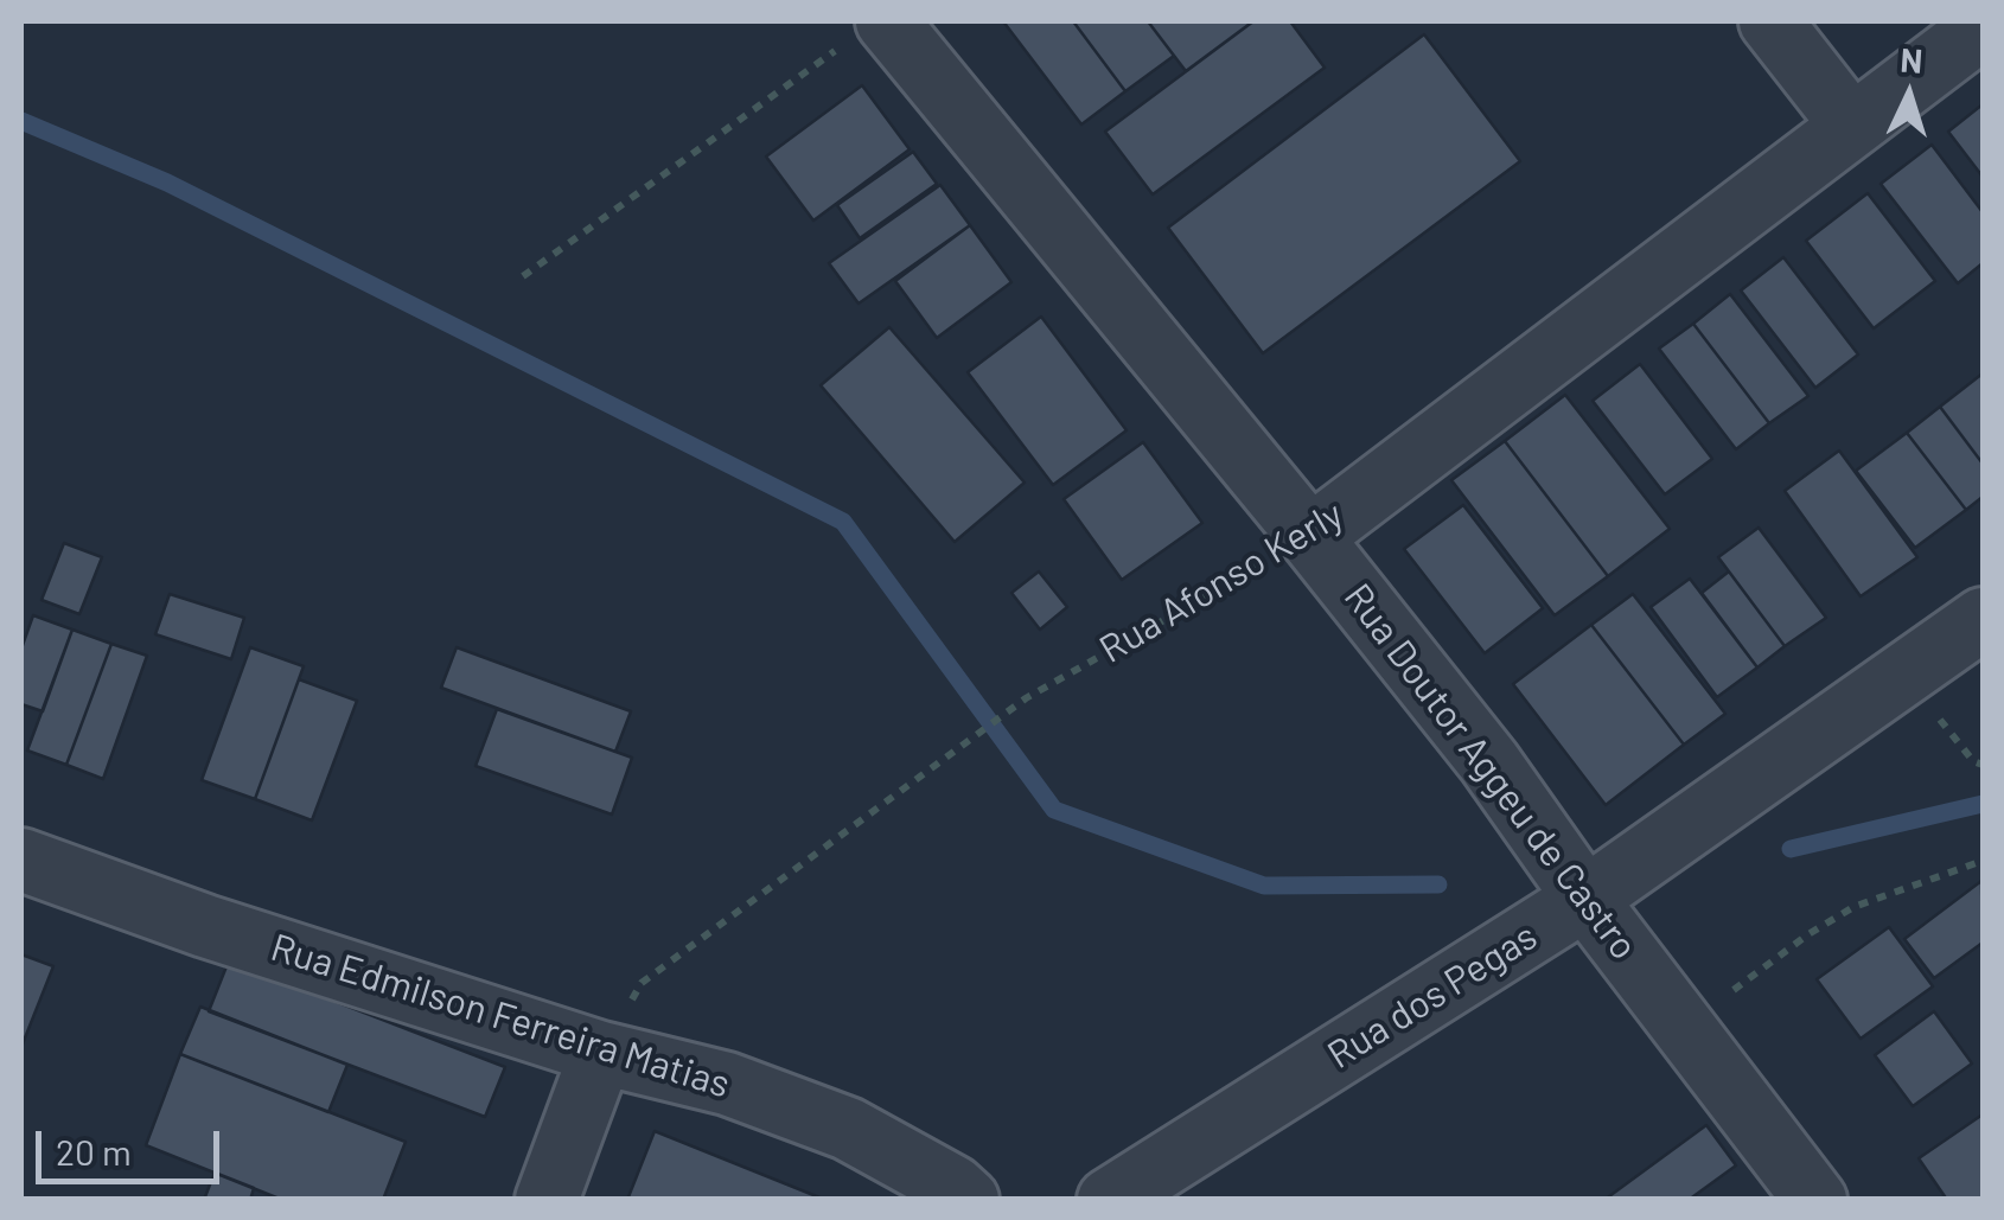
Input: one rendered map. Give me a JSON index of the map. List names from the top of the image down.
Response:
{
  "streets": {
    "street": [
      "Rua Afonso Kerly",
      "Rua Doutor Aggeu de Castro",
      "Rua dos Pegas",
      "Rua Edmilson Ferreira Matias"
    ]
  },
  "crossings": [
    ["Rua Afonso Kerly", "Rua Doutor Aggeu de Castro"],
    ["Rua Afonso Kerly", "Rua Edmilson Ferreira Matias"],
    ["Rua Doutor Aggeu de Castro", "Rua dos Pegas"]
  ],
  "scale_bar": "20 m",
  "north": "top"
}
